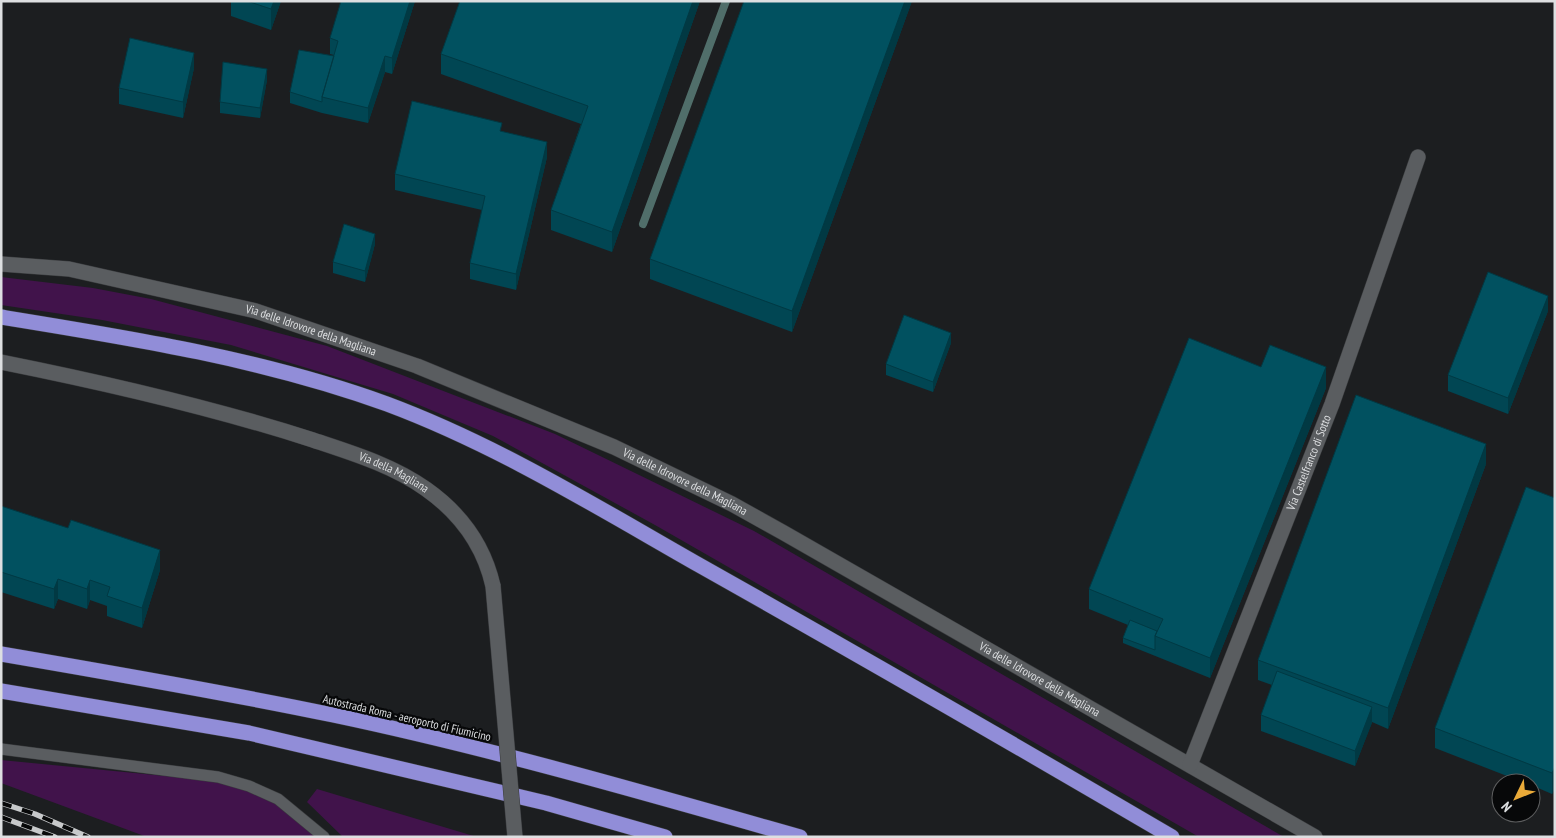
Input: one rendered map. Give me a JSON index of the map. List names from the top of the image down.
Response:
{
  "streets": {
    "highway": ["Autostrada Roma - aeroporto di Fiumicino"],
    "street": ["Via delle Idrovore della Magliana", "Via Castelfranco di Sotto", "Via della Magliana"]
  },
  "crossings": [
    ["Via delle Idrovore della Magliana", "Via Castelfranco di Sotto"]
  ],
  "north": "bottom left"
}
